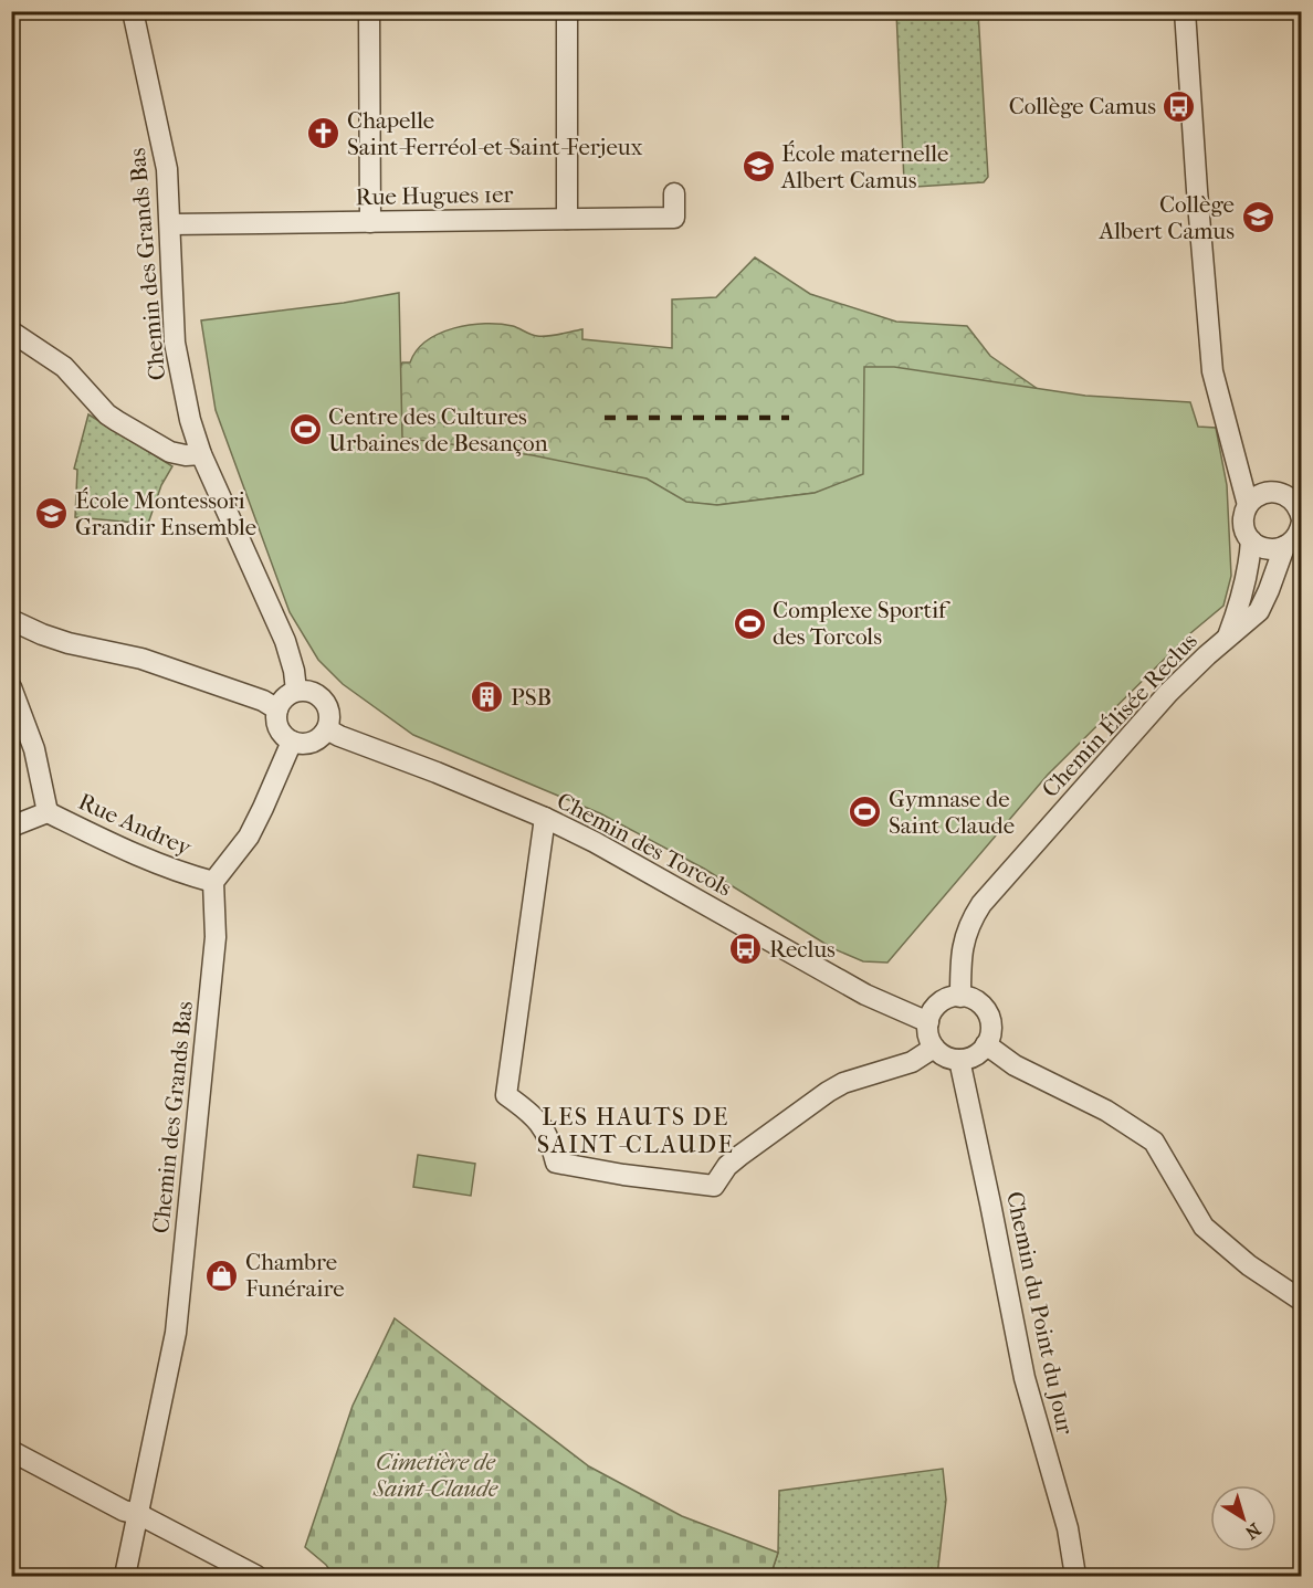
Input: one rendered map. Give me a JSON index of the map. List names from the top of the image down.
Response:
{
  "streets": {
    "street": [
      "Rue Hugues 1er",
      "Chemin des Grands Bas",
      "Chemin Élisée Reclus",
      "Rue Andrey",
      "Chemin des Torcols",
      "Chemin du Point du Jour"
    ]
  },
  "crossings": [
    ["Rue Hugues 1er", "Chemin des Grands Bas"],
    ["Chemin des Grands Bas", "Rue Andrey"],
    ["Chemin des Grands Bas", "Chemin des Torcols"],
    ["Chemin Élisée Reclus", "Chemin des Torcols"],
    ["Chemin Élisée Reclus", "Chemin du Point du Jour"],
    ["Chemin des Torcols", "Chemin du Point du Jour"]
  ],
  "districts": ["LES HAUTS DE SAINT-CLAUDE"],
  "parks": ["Cimetière de Saint-Claude"],
  "places": {
    "bus stop": ["Collège Camus", "Reclus"],
    "church": ["Chapelle Saint-Ferréol-et-Saint-Ferjeux"],
    "school or university": ["École maternelle Albert Camus", "Collège Albert Camus", "École Montessori Grandir Ensemble"],
    "sports": ["Centre des Cultures Urbaines de Besançon", "Complexe Sportif des Torcols", "Gymnase de Saint Claude"],
    "building": ["PSB"],
    "shop": ["Chambre Funéraire"]
  },
  "north": "bottom right"
}
